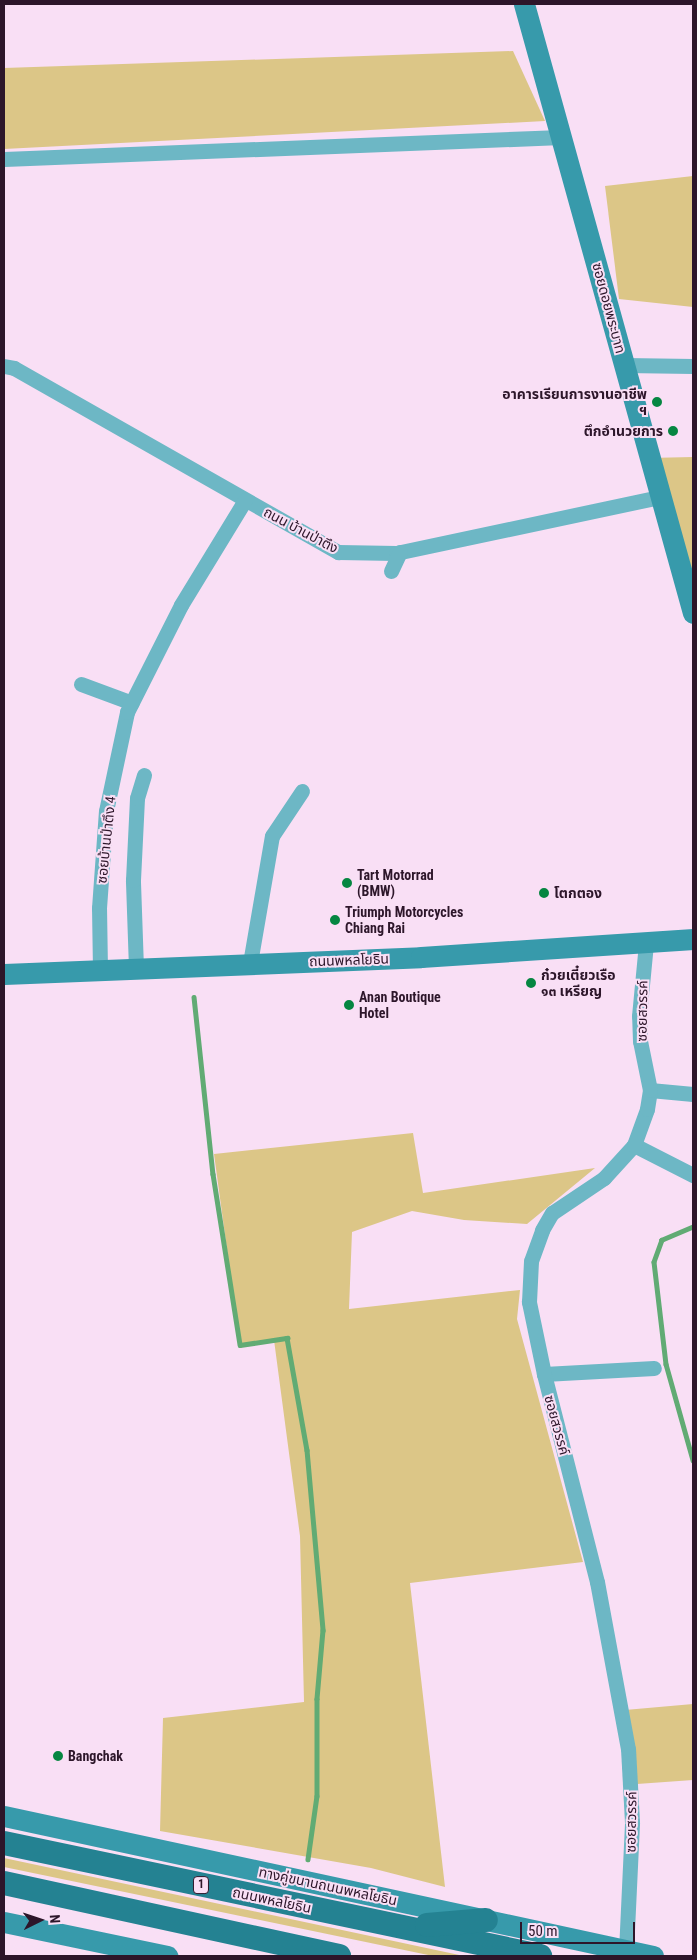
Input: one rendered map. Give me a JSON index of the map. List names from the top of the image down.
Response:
{
  "streets": {
    "main road": [
      "ซอยดอยพระบาท",
      "ถนนพหลโยธิน",
      "1",
      "ทางคู่ขนานถนนพหลโยธิน"
    ],
    "street": ["ถนน บ้านป่าตึง", "ซอยบ้านป่าตึง 4", "ซอยสวรรค์"]
  },
  "crossings": [
    ["ซอยดอยพระบาท", "ถนน บ้านป่าตึง"],
    ["ถนน บ้านป่าตึง", "ซอยบ้านป่าตึง 4"],
    ["ซอยบ้านป่าตึง 4", "ถนนพหลโยธิน"],
    ["ถนนพหลโยธิน", "ซอยสวรรค์"],
    ["ซอยสวรรค์", "ทางคู่ขนานถนนพหลโยธิน"]
  ],
  "places": [
    "อาคารเรียนการงานอาชีพ ฯ",
    "ตึกอำนวยการ",
    "Tart Motorrad (BMW)",
    "โตกตอง",
    "Triumph Motorcycles Chiang Rai",
    "ก๋วยเตี๋ยวเรือ ๑๓ เหรียญ",
    "Anan Boutique Hotel",
    "Bangchak"
  ],
  "scale_bar": "50 m",
  "north": "right"
}
